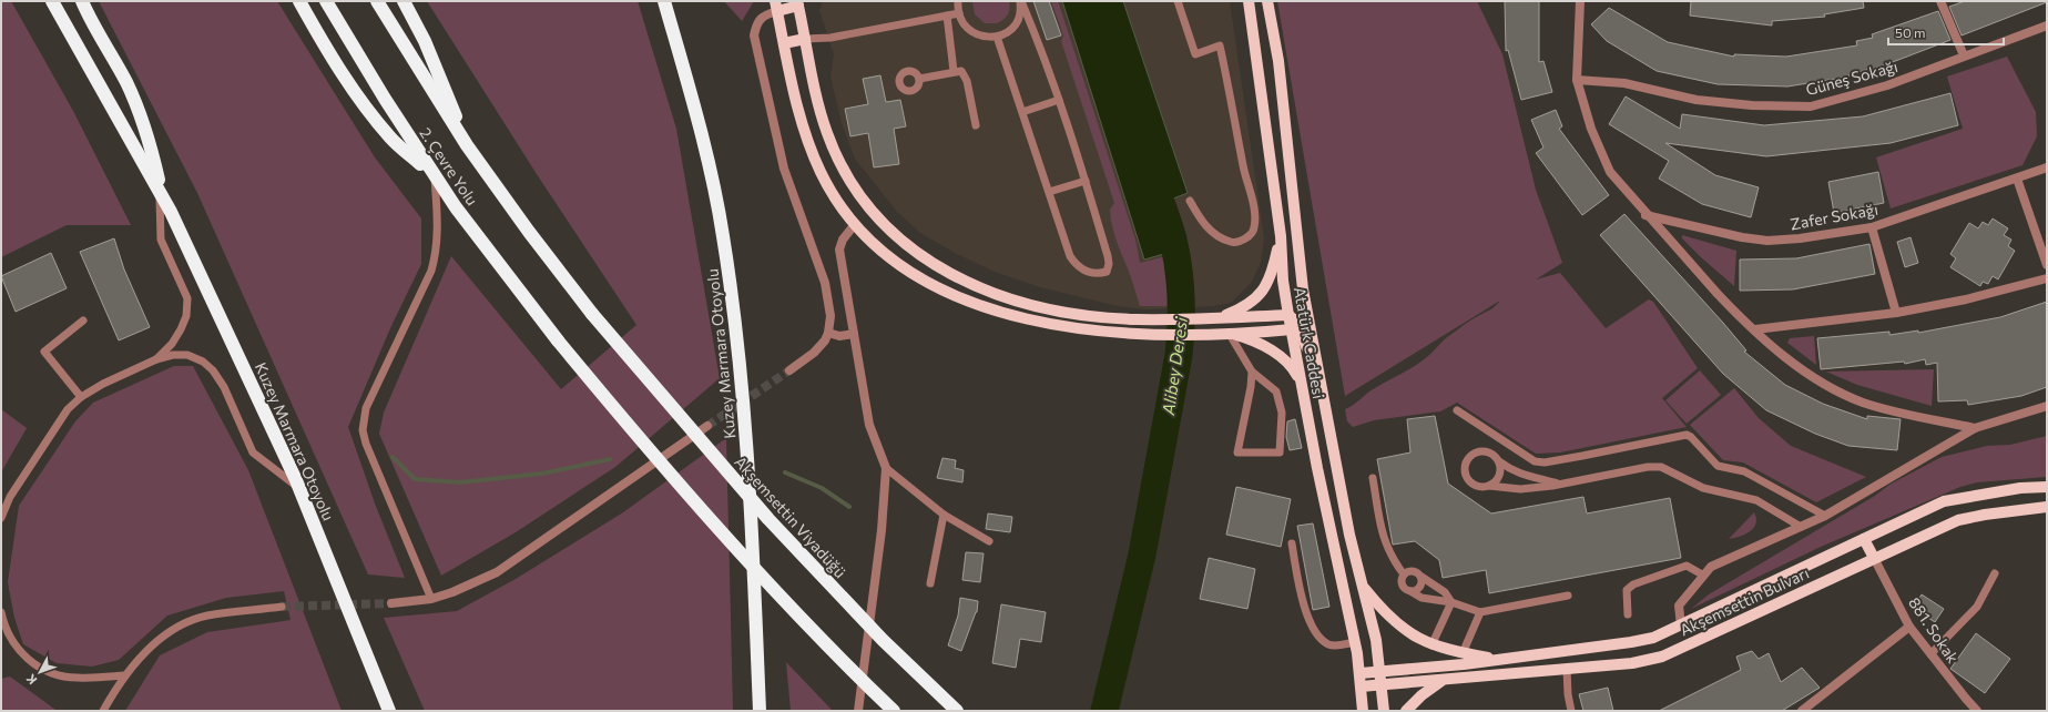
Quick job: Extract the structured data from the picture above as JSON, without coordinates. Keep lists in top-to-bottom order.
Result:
{
  "streets": {
    "highway": ["2. Çevre Yolu", "Kuzey Marmara Otoyolu", "Akşemsettin Viyadüğü"],
    "main road": ["Atatürk Caddesi", "Akşemsettin Bulvarı"],
    "street": ["Güneş Sokağı", "Zafer Sokağı", "881. Sokak"]
  },
  "crossings": [
    ["2. Çevre Yolu", "Akşemsettin Viyadüğü"],
    ["Atatürk Caddesi", "Akşemsettin Bulvarı"],
    ["Akşemsettin Bulvarı", "881. Sokak"]
  ],
  "water": ["Alibey Deresi"],
  "scale_bar": "50 m",
  "north": "bottom left"
}
